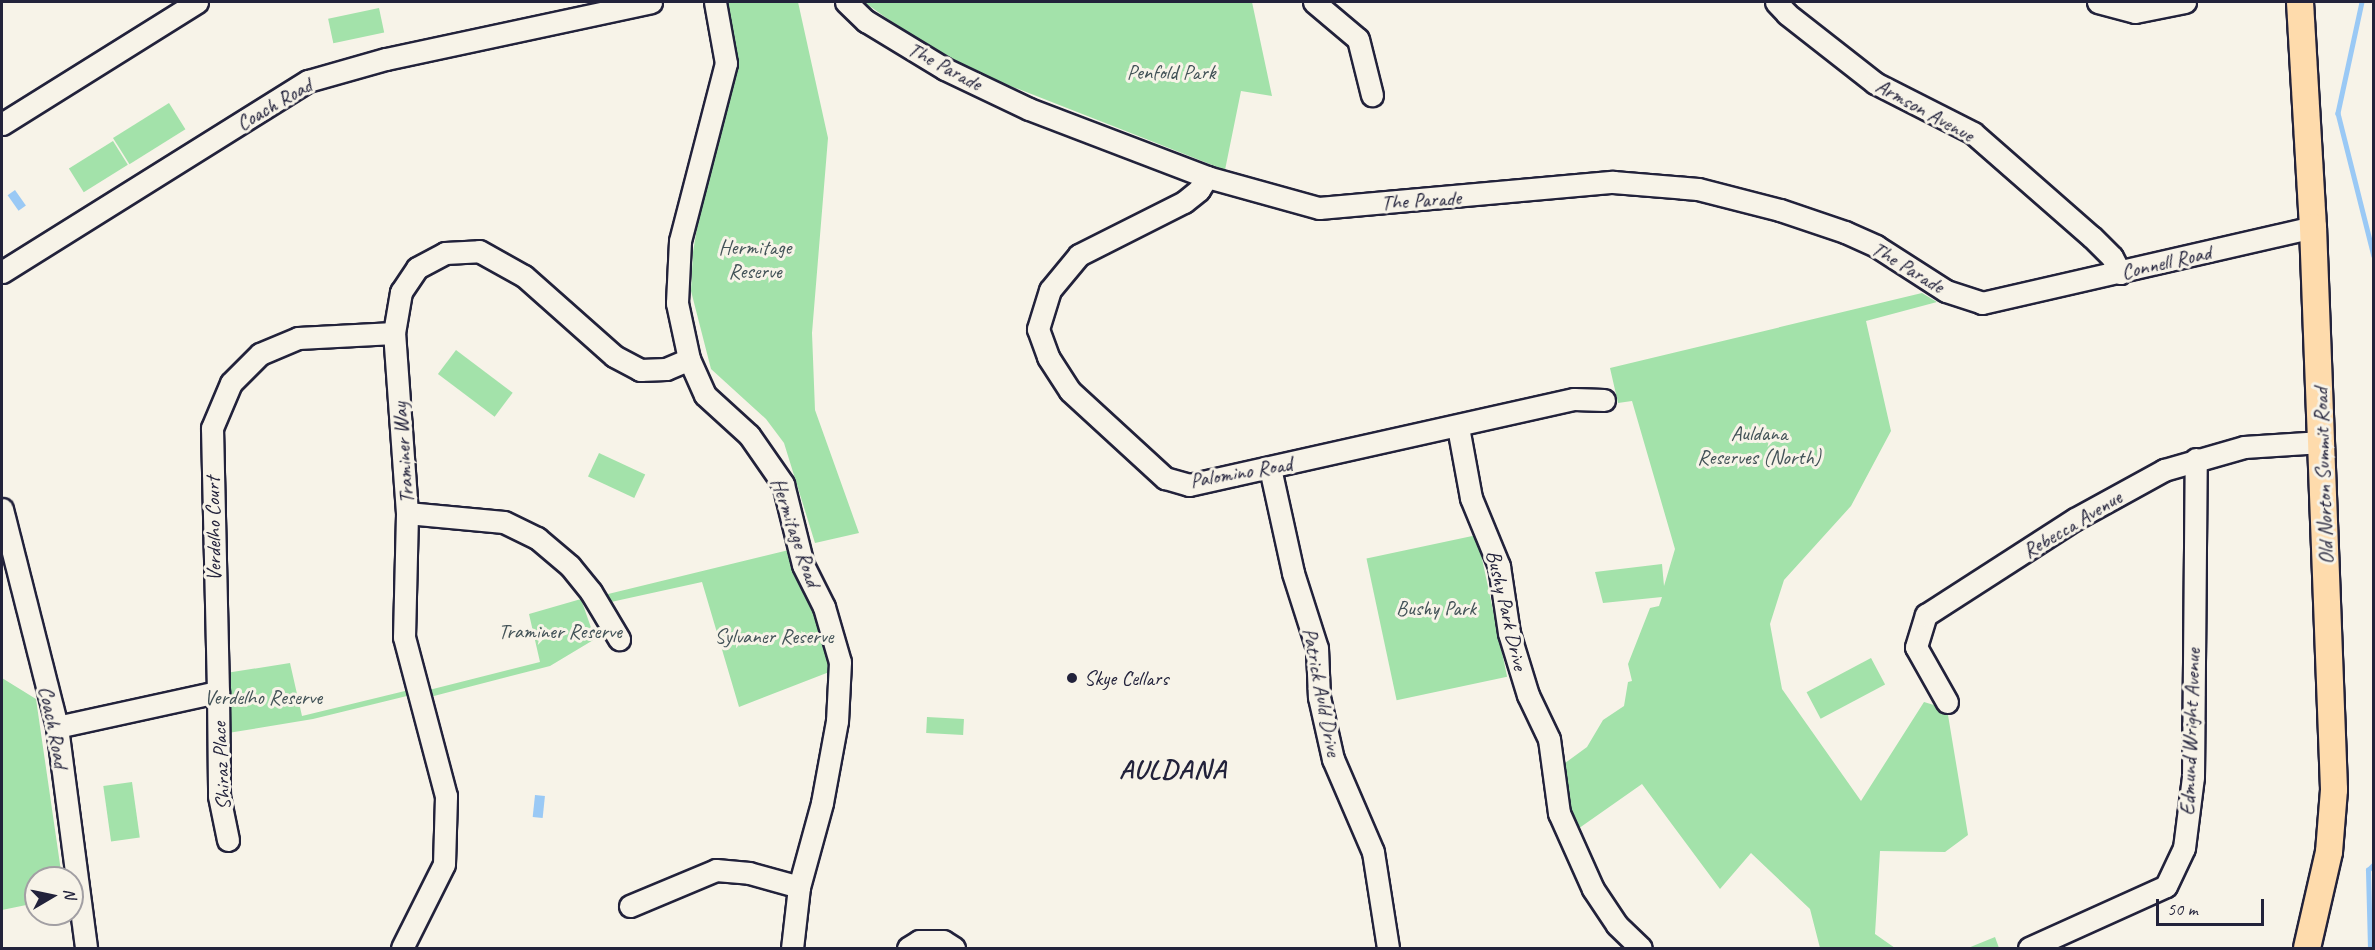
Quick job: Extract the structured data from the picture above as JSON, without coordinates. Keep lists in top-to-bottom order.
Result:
{
  "streets": {
    "main road": ["Old Norton Summit Road"],
    "street": [
      "The Parade",
      "Coach Road",
      "Armson Avenue",
      "Connell Road",
      "Traminer Way",
      "Palomino Road",
      "Rebecca Avenue",
      "Verdelho Court",
      "Hermitage Road",
      "Bushy Park Drive",
      "Patrick Auld Drive",
      "Edmund Wright Avenue",
      "Shiraz Place"
    ]
  },
  "crossings": [
    ["The Parade", "Connell Road"],
    ["The Parade", "Palomino Road"],
    ["Armson Avenue", "Connell Road"],
    ["Connell Road", "Old Norton Summit Road"],
    ["Traminer Way", "Verdelho Court"],
    ["Traminer Way", "Hermitage Road"],
    ["Palomino Road", "Bushy Park Drive"],
    ["Palomino Road", "Patrick Auld Drive"],
    ["Old Norton Summit Road", "Rebecca Avenue"],
    ["Rebecca Avenue", "Edmund Wright Avenue"],
    ["Verdelho Court", "Shiraz Place"]
  ],
  "districts": ["AULDANA"],
  "parks": [
    "Penfold Park",
    "Hermitage Reserve",
    "Auldana Reserves (North)",
    "Bushy Park",
    "Traminer Reserve",
    "Sylvaner Reserve",
    "Verdelho Reserve"
  ],
  "places": ["Skye Cellars"],
  "scale_bar": "50 m",
  "north": "right"
}
